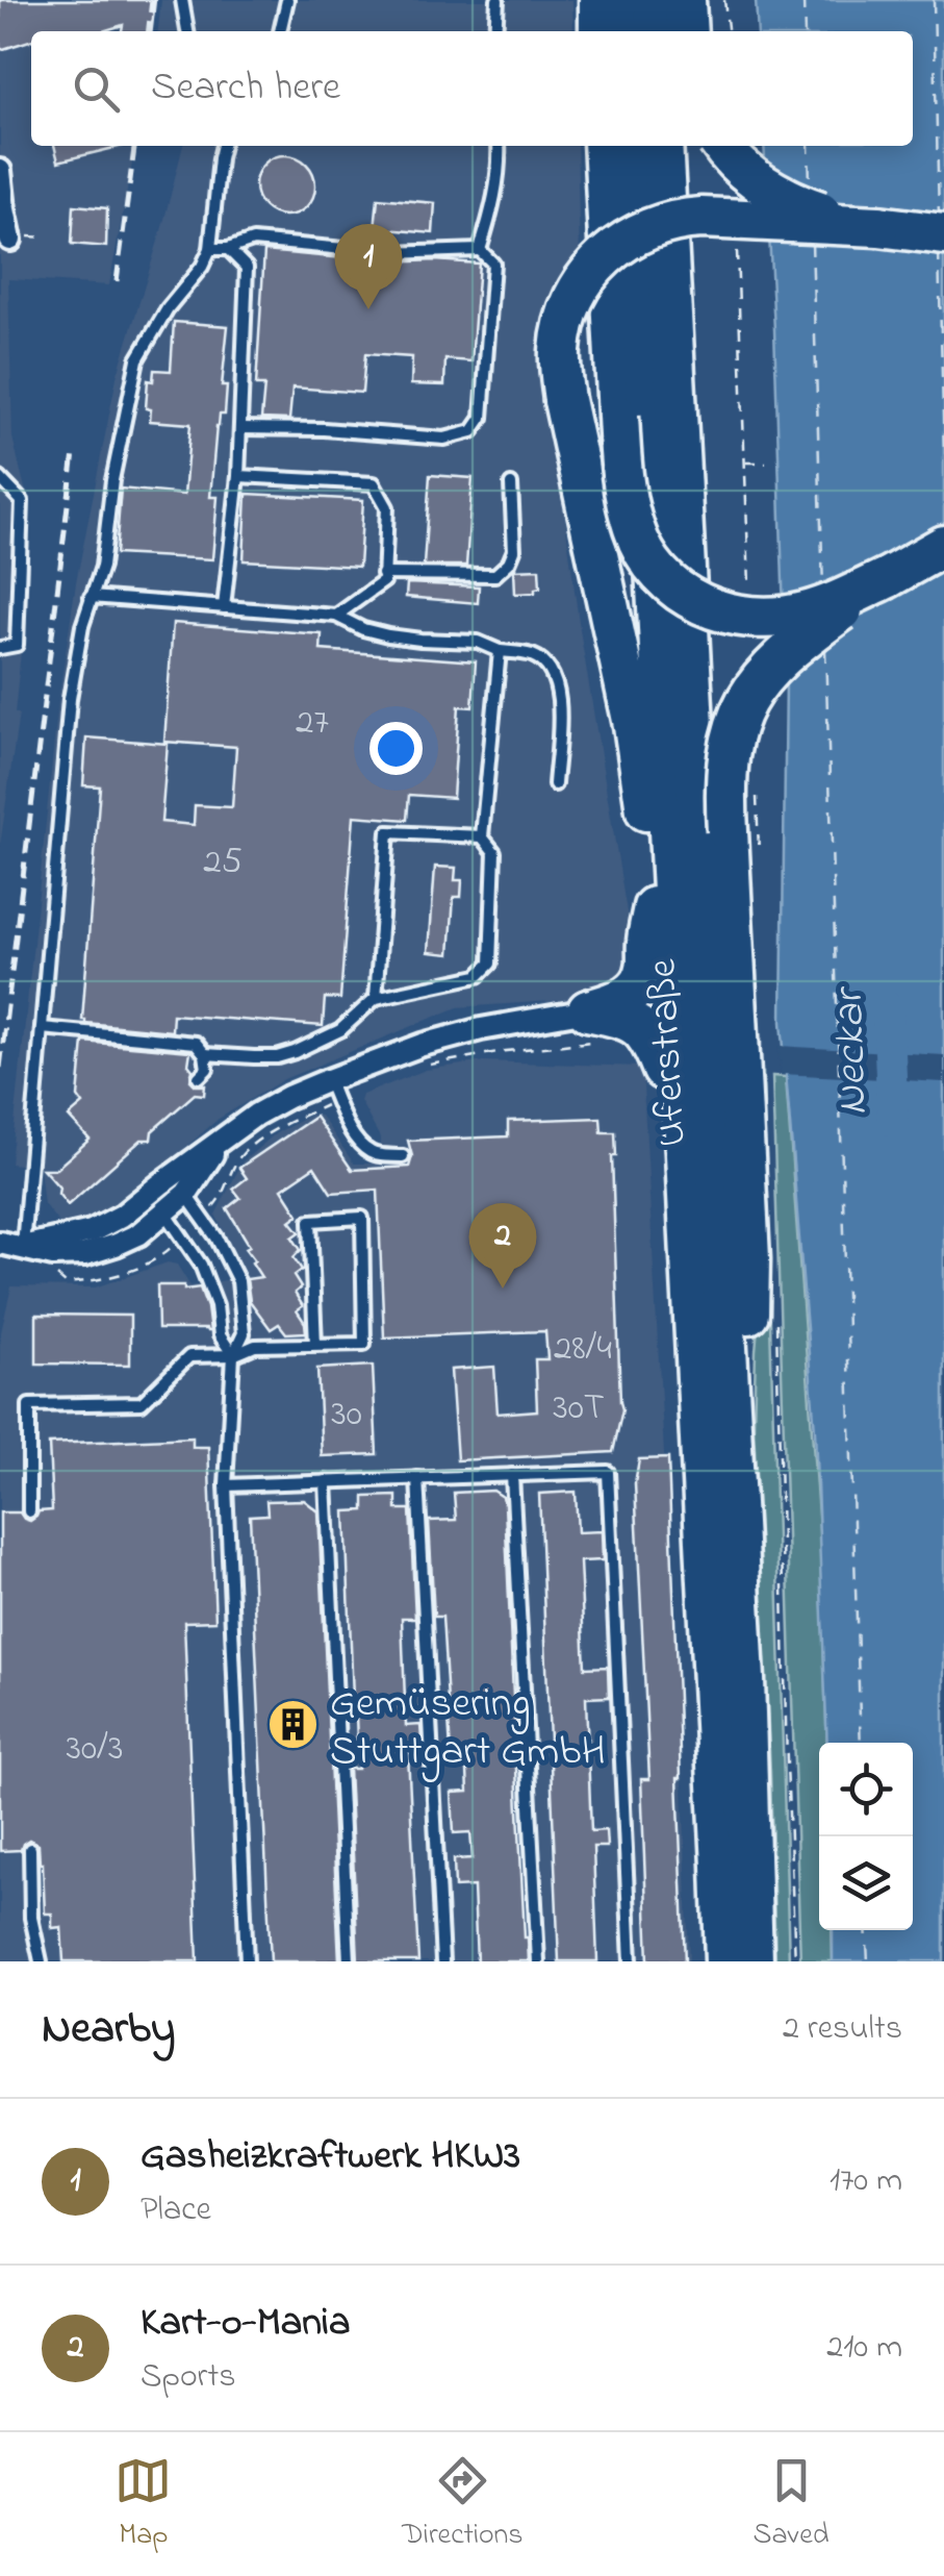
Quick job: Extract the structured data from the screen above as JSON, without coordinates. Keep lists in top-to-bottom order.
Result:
{
  "streets": {
    "highway": ["Uferstraße"]
  },
  "water": ["Neckar"],
  "places": {
    "building": ["Gemüsering Stuttgart GmbH"]
  },
  "house_numbers": [
    "27",
    "25",
    "28/4",
    "30T",
    "30",
    "30/3"
  ],
  "page": {
    "search": "Search here",
    "pins": ["1", "2"],
    "heading": ["Nearby", "2 results"],
    "list": [
      {
        "mark": "1",
        "name": "Gasheizkraftwerk HKW3",
        "note": "Place",
        "value": "170 m"
      },
      {
        "mark": "2",
        "name": "Kart-o-Mania",
        "note": "Sports",
        "value": "210 m"
      }
    ],
    "nav": ["Map", "Directions", "Saved"]
  }
}
